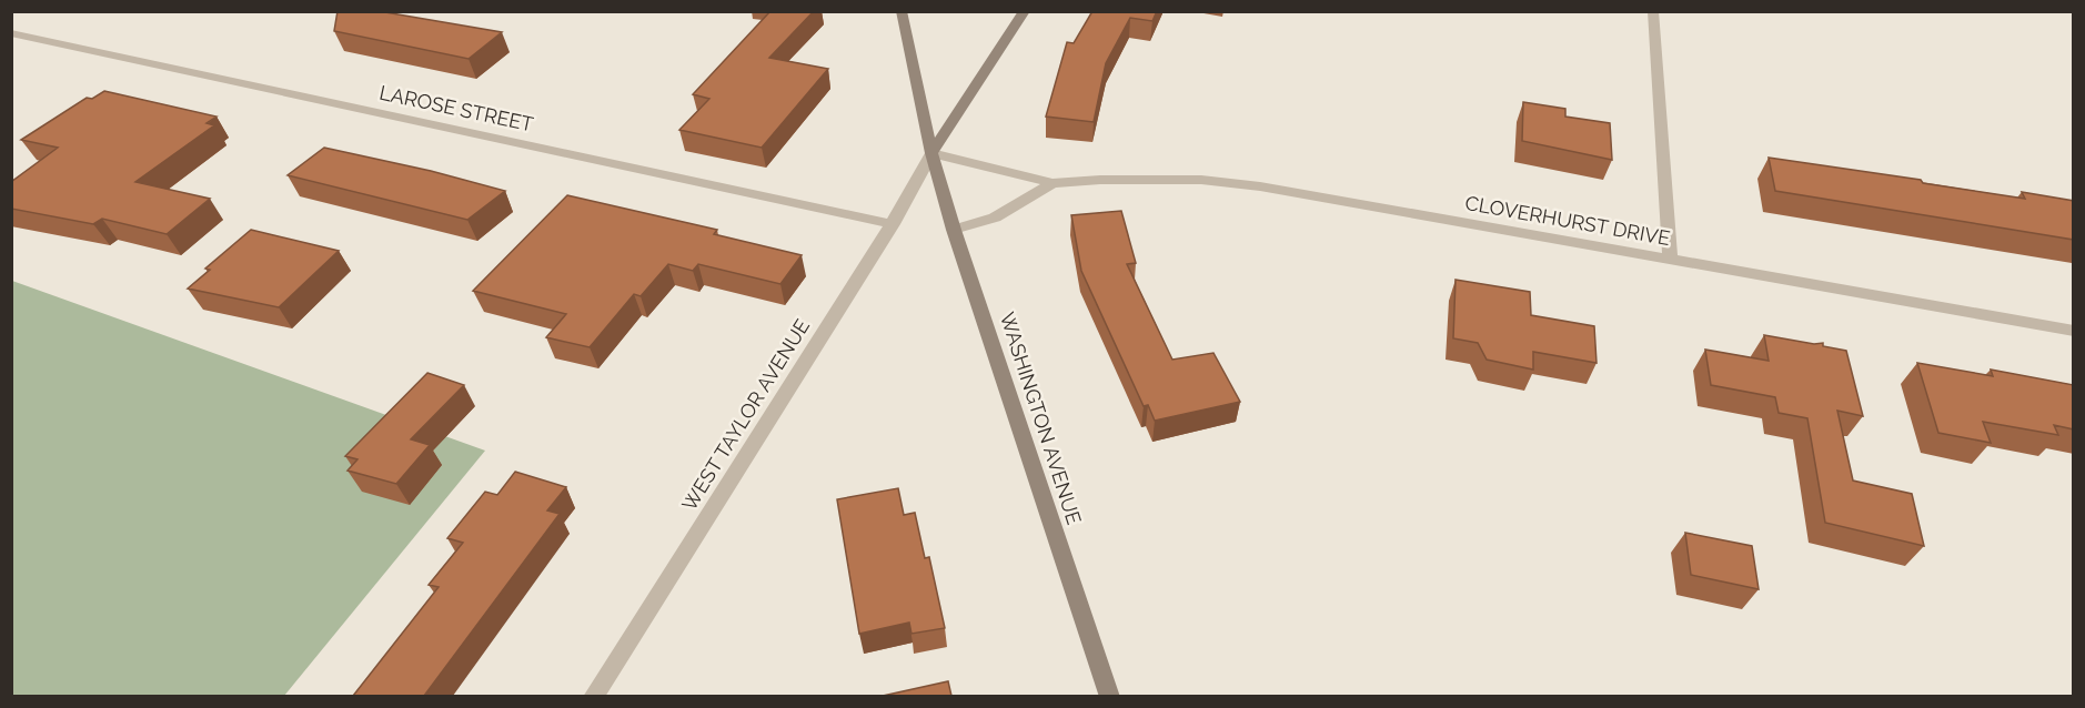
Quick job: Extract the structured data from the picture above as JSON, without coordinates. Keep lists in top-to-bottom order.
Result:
{
  "streets": {
    "street": [
      "LAROSE STREET",
      "CLOVERHURST DRIVE",
      "WEST TAYLOR AVENUE",
      "WASHINGTON AVENUE"
    ]
  },
  "crossings": [
    ["LAROSE STREET", "WEST TAYLOR AVENUE"],
    ["CLOVERHURST DRIVE", "WEST TAYLOR AVENUE"],
    ["CLOVERHURST DRIVE", "WASHINGTON AVENUE"],
    ["WEST TAYLOR AVENUE", "WASHINGTON AVENUE"]
  ]
}
